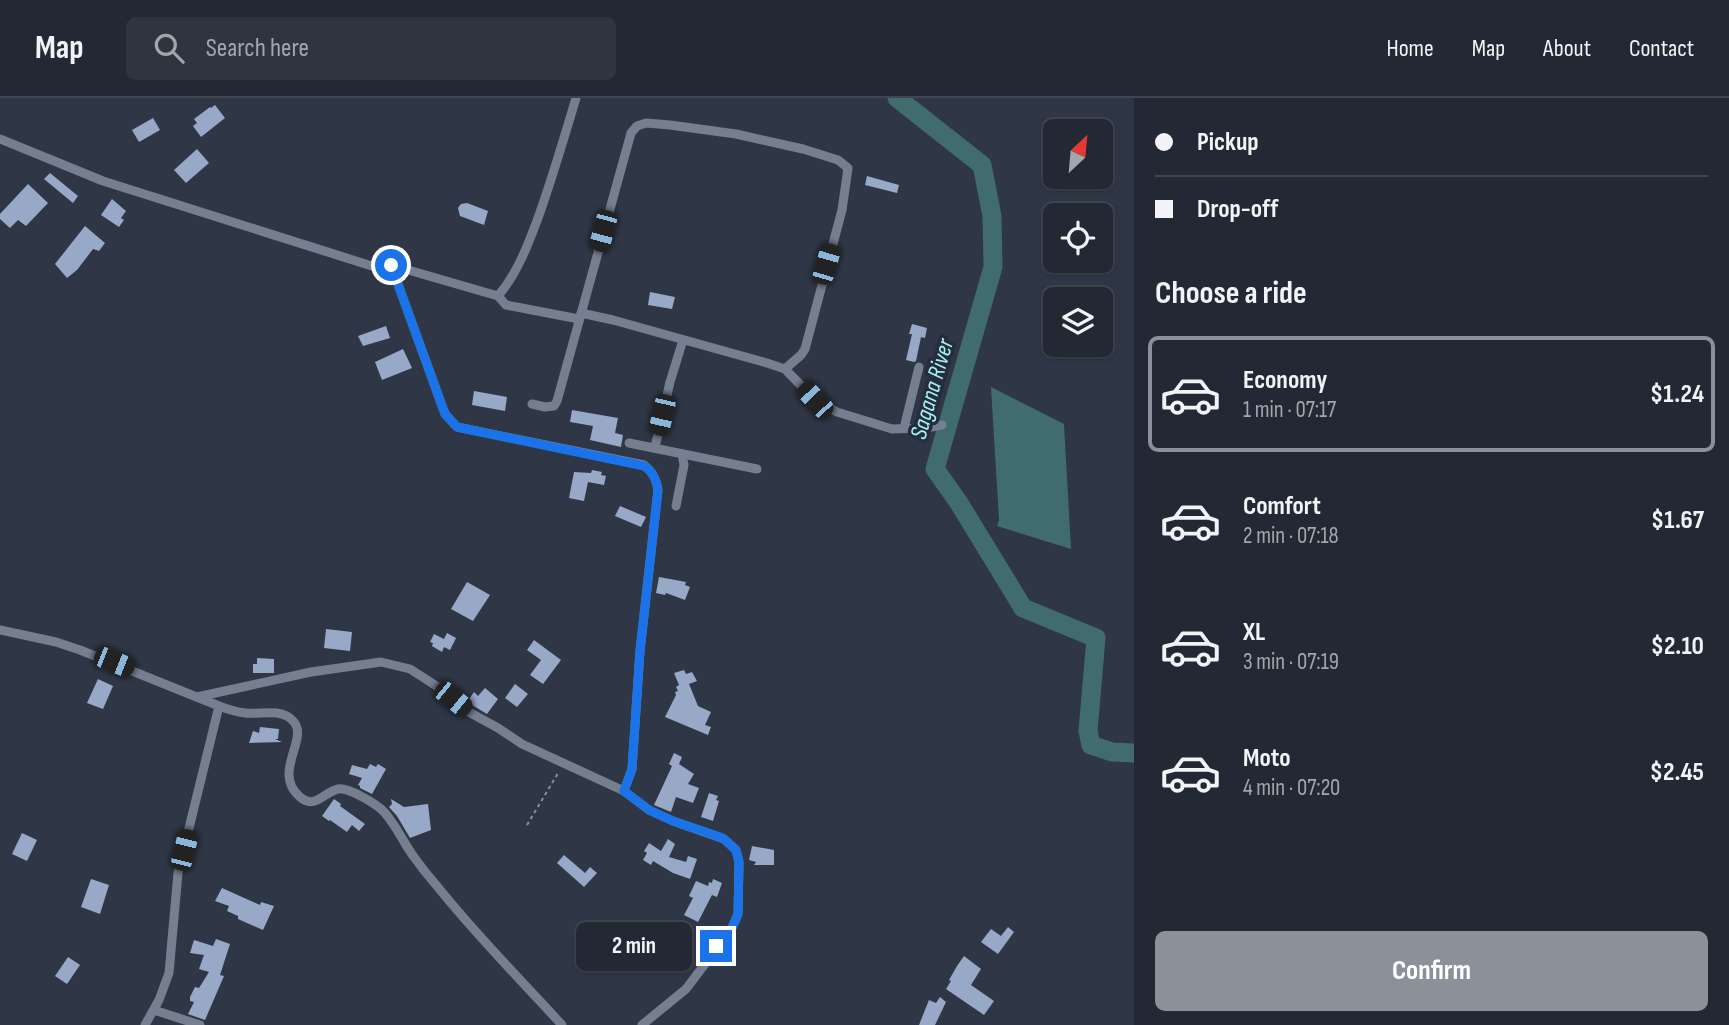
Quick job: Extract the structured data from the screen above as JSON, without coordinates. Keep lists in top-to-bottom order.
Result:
{
  "water": ["Sagana River"],
  "north": "top right",
  "page": {
    "header": "Map",
    "search": "Search here",
    "nav": [
      "Home",
      "Map",
      "About",
      "Contact"
    ],
    "banner": ["Pickup", "Drop-off"],
    "heading": "Choose a ride",
    "list": [
      {
        "name": "Economy",
        "note": "1 min · 07:17",
        "value": "$1.24"
      },
      {
        "name": "Comfort",
        "note": "2 min · 07:18",
        "value": "$1.67"
      },
      {
        "name": "XL",
        "note": "3 min · 07:19",
        "value": "$2.10"
      },
      {
        "name": "Moto",
        "note": "4 min · 07:20",
        "value": "$2.45"
      }
    ],
    "buttons": "Confirm",
    "bubble": "2 min"
  }
}
